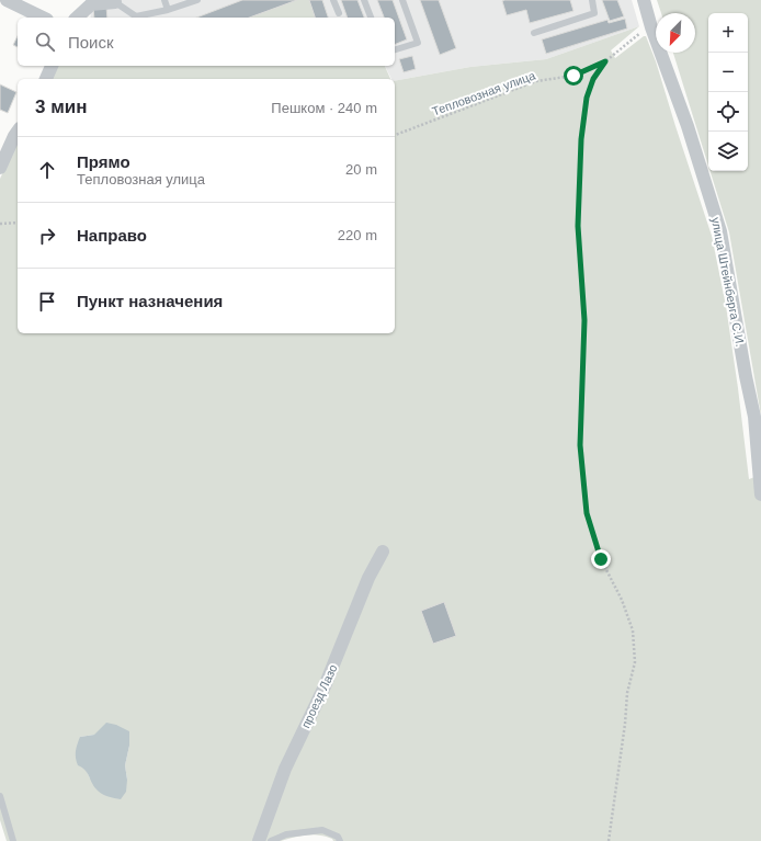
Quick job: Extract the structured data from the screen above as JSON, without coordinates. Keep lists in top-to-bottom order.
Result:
{
  "streets": {
    "street": ["улица Штейнберга С.И.", "проезд Лазо"],
    "path": ["Тепловозная улица"]
  },
  "north": "bottom left",
  "page": {
    "map_buttons": ["+", "−"],
    "search": "Поиск",
    "heading": ["3 мин", "Пешком · 240 m"],
    "list": [
      ["Прямо", "Тепловозная улица", "20 m"],
      ["Направо", "220 m"],
      "Пункт назначения"
    ]
  }
}
